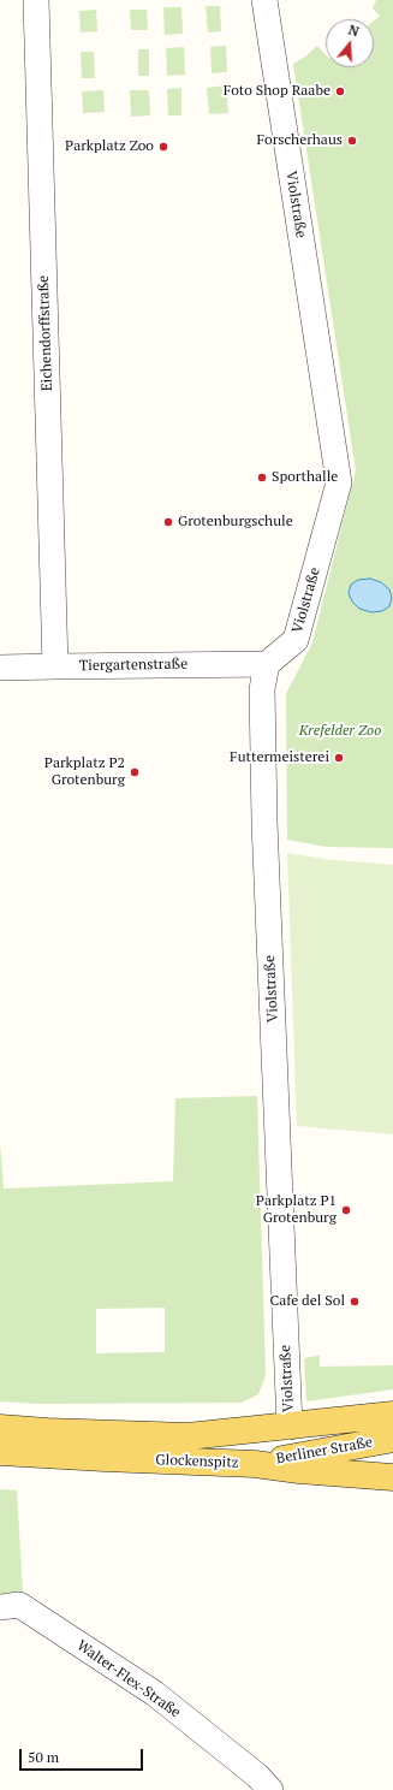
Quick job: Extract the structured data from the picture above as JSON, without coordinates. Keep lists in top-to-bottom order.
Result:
{
  "streets": {
    "main road": ["Berliner Straße", "Glockenspitz"],
    "street": [
      "Violstraße",
      "Eichendorffstraße",
      "Tiergartenstraße",
      "Walter-Flex-Straße"
    ]
  },
  "crossings": [
    ["Violstraße", "Tiergartenstraße"],
    ["Violstraße", "Berliner Straße"],
    ["Violstraße", "Glockenspitz"],
    ["Eichendorffstraße", "Tiergartenstraße"],
    ["Berliner Straße", "Glockenspitz"]
  ],
  "parks": ["Krefelder Zoo"],
  "places": [
    "Foto Shop Raabe",
    "Forscherhaus",
    "Parkplatz Zoo",
    "Sporthalle",
    "Grotenburgschule",
    "Futtermeisterei",
    "Parkplatz P2 Grotenburg",
    "Parkplatz P1 Grotenburg",
    "Cafe del Sol"
  ],
  "scale_bar": "50 m",
  "north": "top"
}
